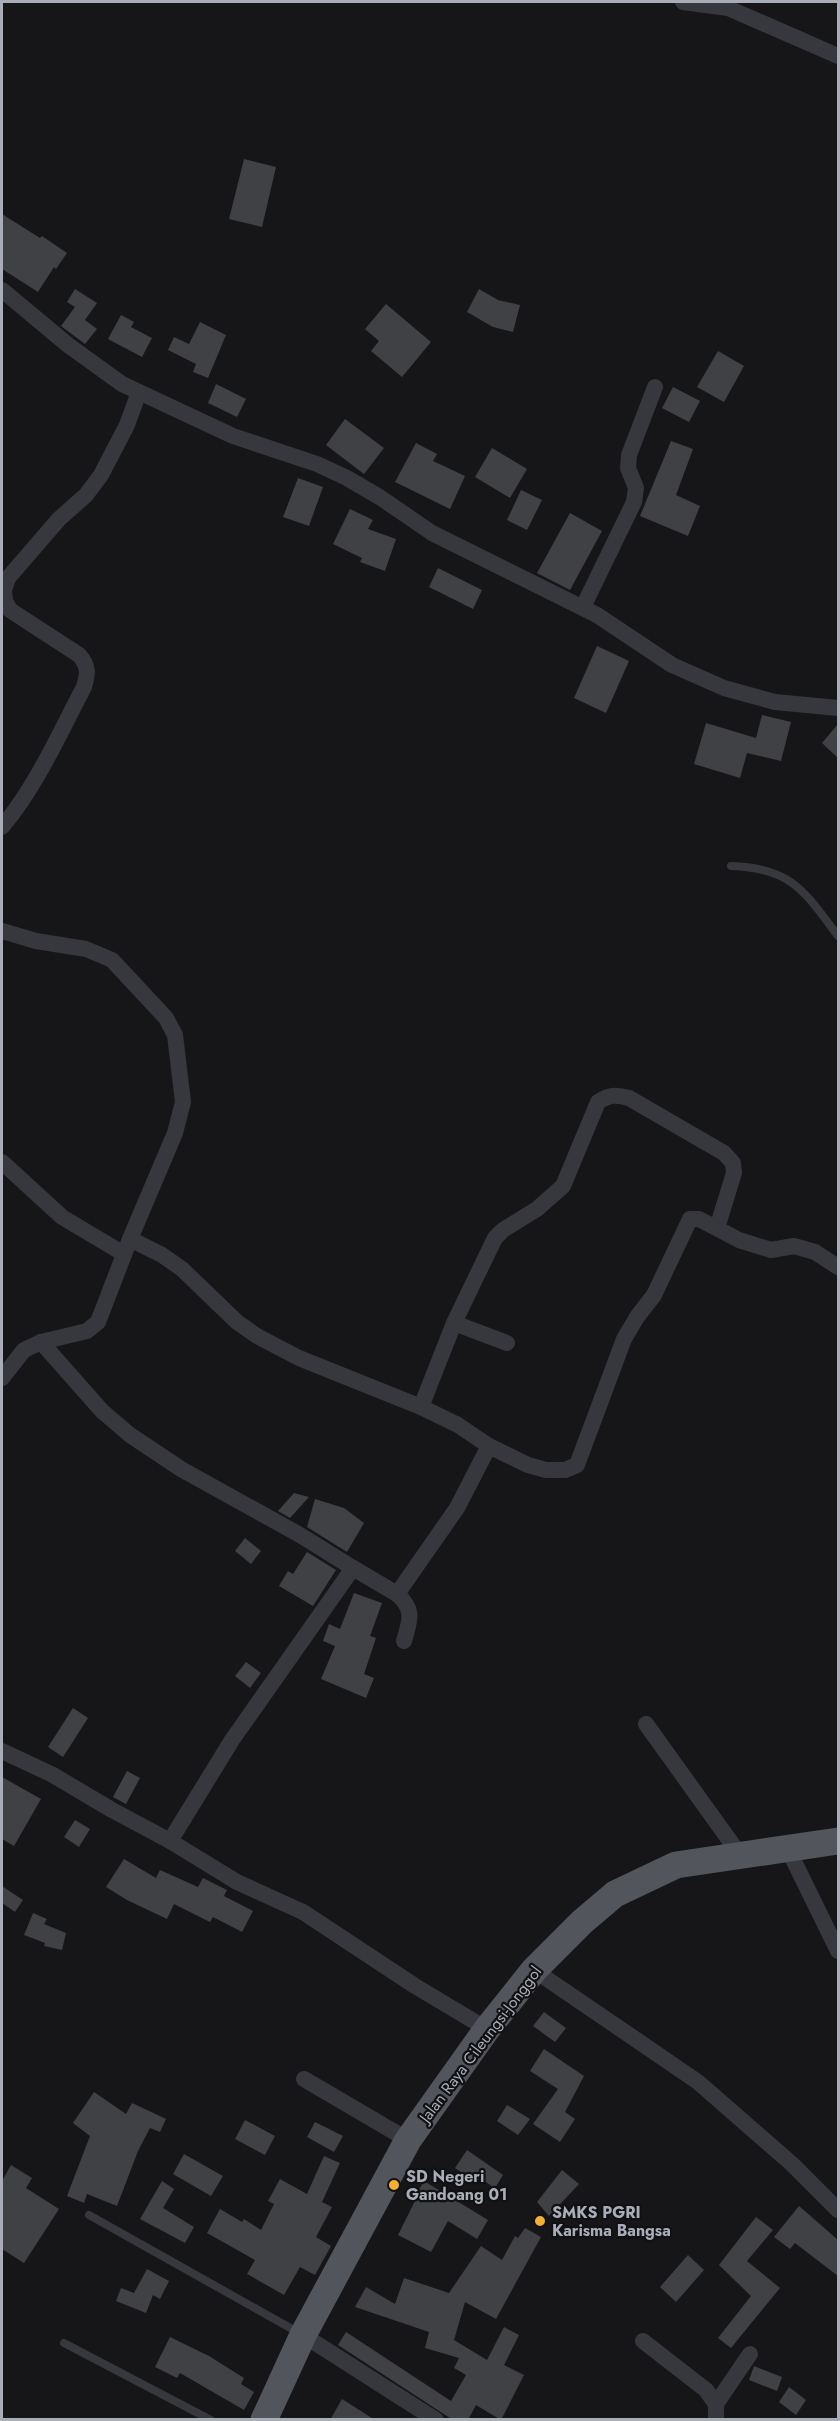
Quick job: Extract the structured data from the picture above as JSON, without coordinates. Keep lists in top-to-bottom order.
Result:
{
  "streets": {
    "main road": ["Jalan Raya Cileungsi-Jonggol"]
  },
  "places": ["SD Negeri Gandoang 01", "SMKS PGRI Karisma Bangsa"]
}
